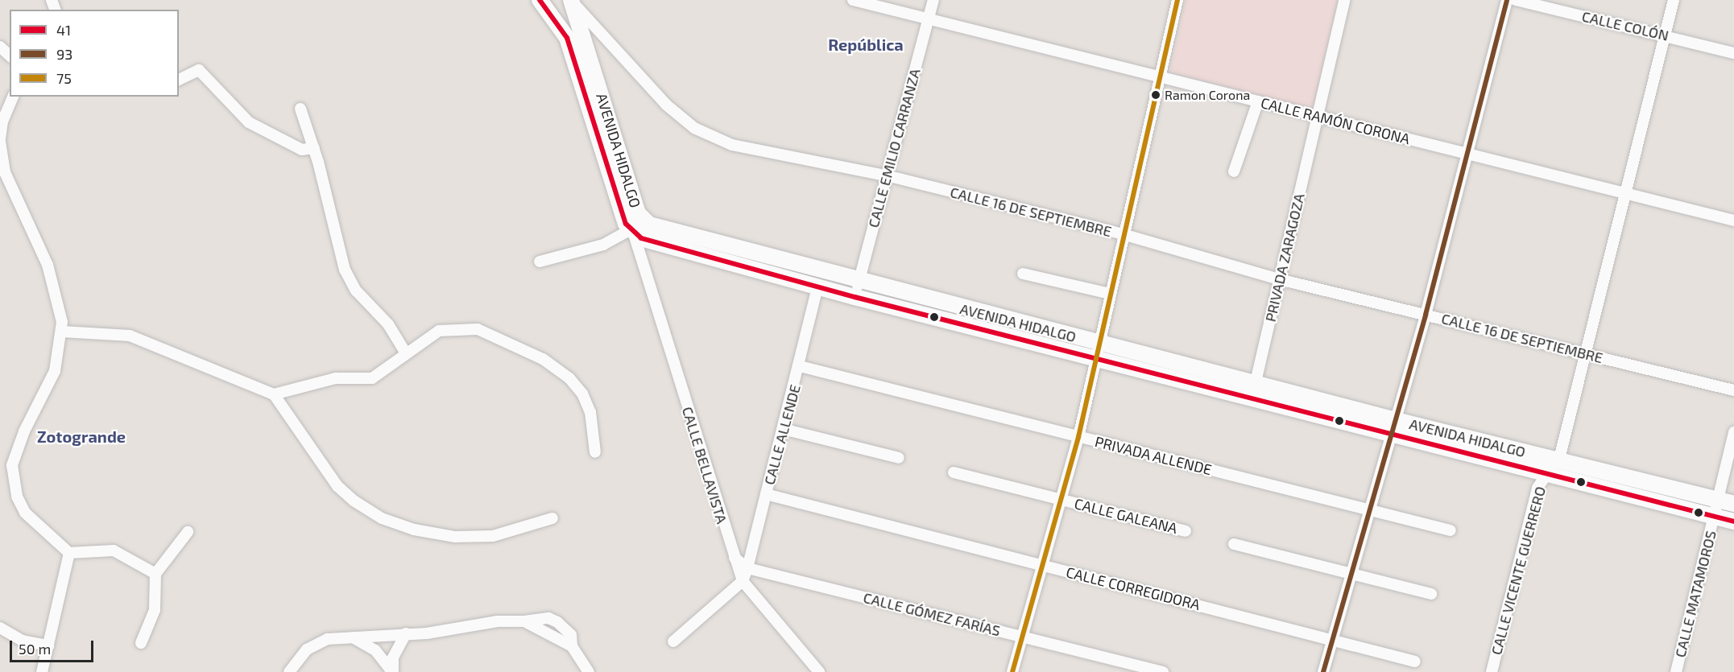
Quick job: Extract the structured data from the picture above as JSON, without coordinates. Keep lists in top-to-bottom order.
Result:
{
  "streets": {
    "main road": ["AVENIDA HIDALGO"],
    "street": [
      "CALLE COLÓN",
      "CALLE RAMÓN CORONA",
      "CALLE EMILIO CARRANZA",
      "CALLE 16 DE SEPTIEMBRE",
      "PRIVADA ZARAGOZA",
      "CALLE ALLENDE",
      "PRIVADA ALLENDE",
      "CALLE BELLAVISTA",
      "CALLE GALEANA",
      "CALLE VICENTE GUERRERO",
      "CALLE CORREGIDORA",
      "CALLE MATAMOROS",
      "CALLE GÓMEZ FARÍAS"
    ]
  },
  "crossings": [
    ["CALLE COLÓN", "CALLE VICENTE GUERRERO"],
    ["CALLE RAMÓN CORONA", "CALLE EMILIO CARRANZA"],
    ["CALLE RAMÓN CORONA", "PRIVADA ZARAGOZA"],
    ["CALLE RAMÓN CORONA", "CALLE VICENTE GUERRERO"],
    ["CALLE EMILIO CARRANZA", "AVENIDA HIDALGO"],
    ["CALLE EMILIO CARRANZA", "CALLE 16 DE SEPTIEMBRE"],
    ["AVENIDA HIDALGO", "CALLE 16 DE SEPTIEMBRE"],
    ["AVENIDA HIDALGO", "PRIVADA ZARAGOZA"],
    ["AVENIDA HIDALGO", "CALLE ALLENDE"],
    ["AVENIDA HIDALGO", "CALLE BELLAVISTA"],
    ["AVENIDA HIDALGO", "CALLE VICENTE GUERRERO"],
    ["AVENIDA HIDALGO", "CALLE MATAMOROS"],
    ["CALLE 16 DE SEPTIEMBRE", "PRIVADA ZARAGOZA"],
    ["CALLE 16 DE SEPTIEMBRE", "CALLE VICENTE GUERRERO"],
    ["CALLE ALLENDE", "PRIVADA ALLENDE"],
    ["CALLE ALLENDE", "CALLE BELLAVISTA"],
    ["CALLE ALLENDE", "CALLE CORREGIDORA"],
    ["CALLE ALLENDE", "CALLE GÓMEZ FARÍAS"],
    ["CALLE BELLAVISTA", "CALLE GÓMEZ FARÍAS"]
  ],
  "districts": ["República", "Zotogrande"],
  "places": ["Ramon Corona"],
  "lines": ["transit line 41", "transit line 93", "transit line 75"],
  "legend": ["41", "93", "75"],
  "scale_bar": "50 m"
}
